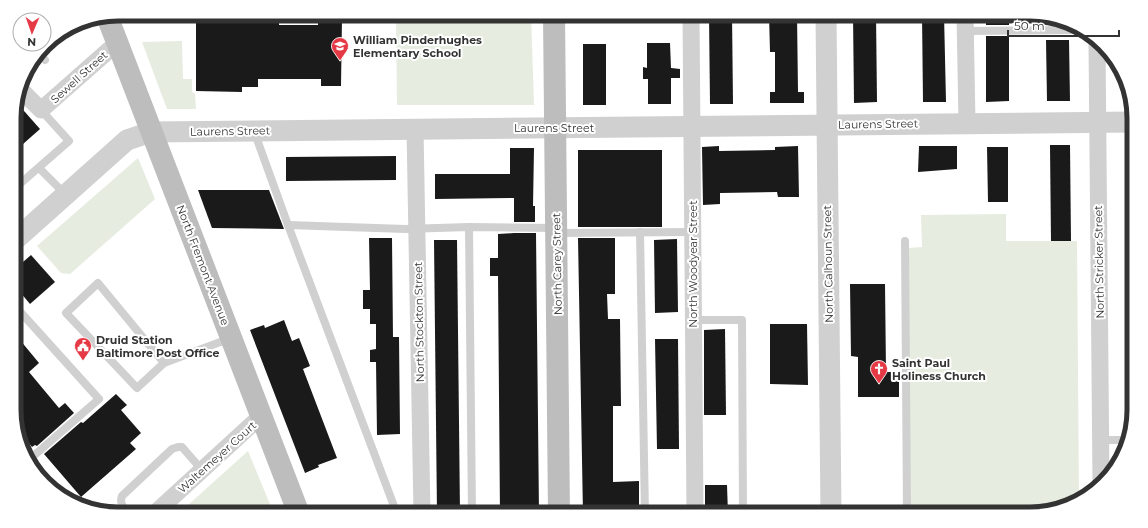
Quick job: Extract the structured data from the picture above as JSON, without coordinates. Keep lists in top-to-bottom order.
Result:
{
  "streets": {
    "main road": ["North Carey Street", "North Fremont Avenue"],
    "street": [
      "Sewell Street",
      "Laurens Street",
      "North Stricker Street",
      "North Woodyear Street",
      "North Calhoun Street",
      "North Stockton Street",
      "Waltemeyer Court"
    ]
  },
  "crossings": [
    ["Sewell Street", "North Fremont Avenue"],
    ["Laurens Street", "North Stricker Street"],
    ["Laurens Street", "North Carey Street"],
    ["Laurens Street", "North Woodyear Street"],
    ["Laurens Street", "North Calhoun Street"],
    ["Laurens Street", "North Fremont Avenue"],
    ["Laurens Street", "North Stockton Street"],
    ["North Fremont Avenue", "Waltemeyer Court"]
  ],
  "places": {
    "school or university": ["William Pinderhughes Elementary School"],
    "public building": ["Druid Station Baltimore Post Office"],
    "church": ["Saint Paul Holiness Church"]
  },
  "scale_bar": "50 m",
  "north": "bottom"
}
